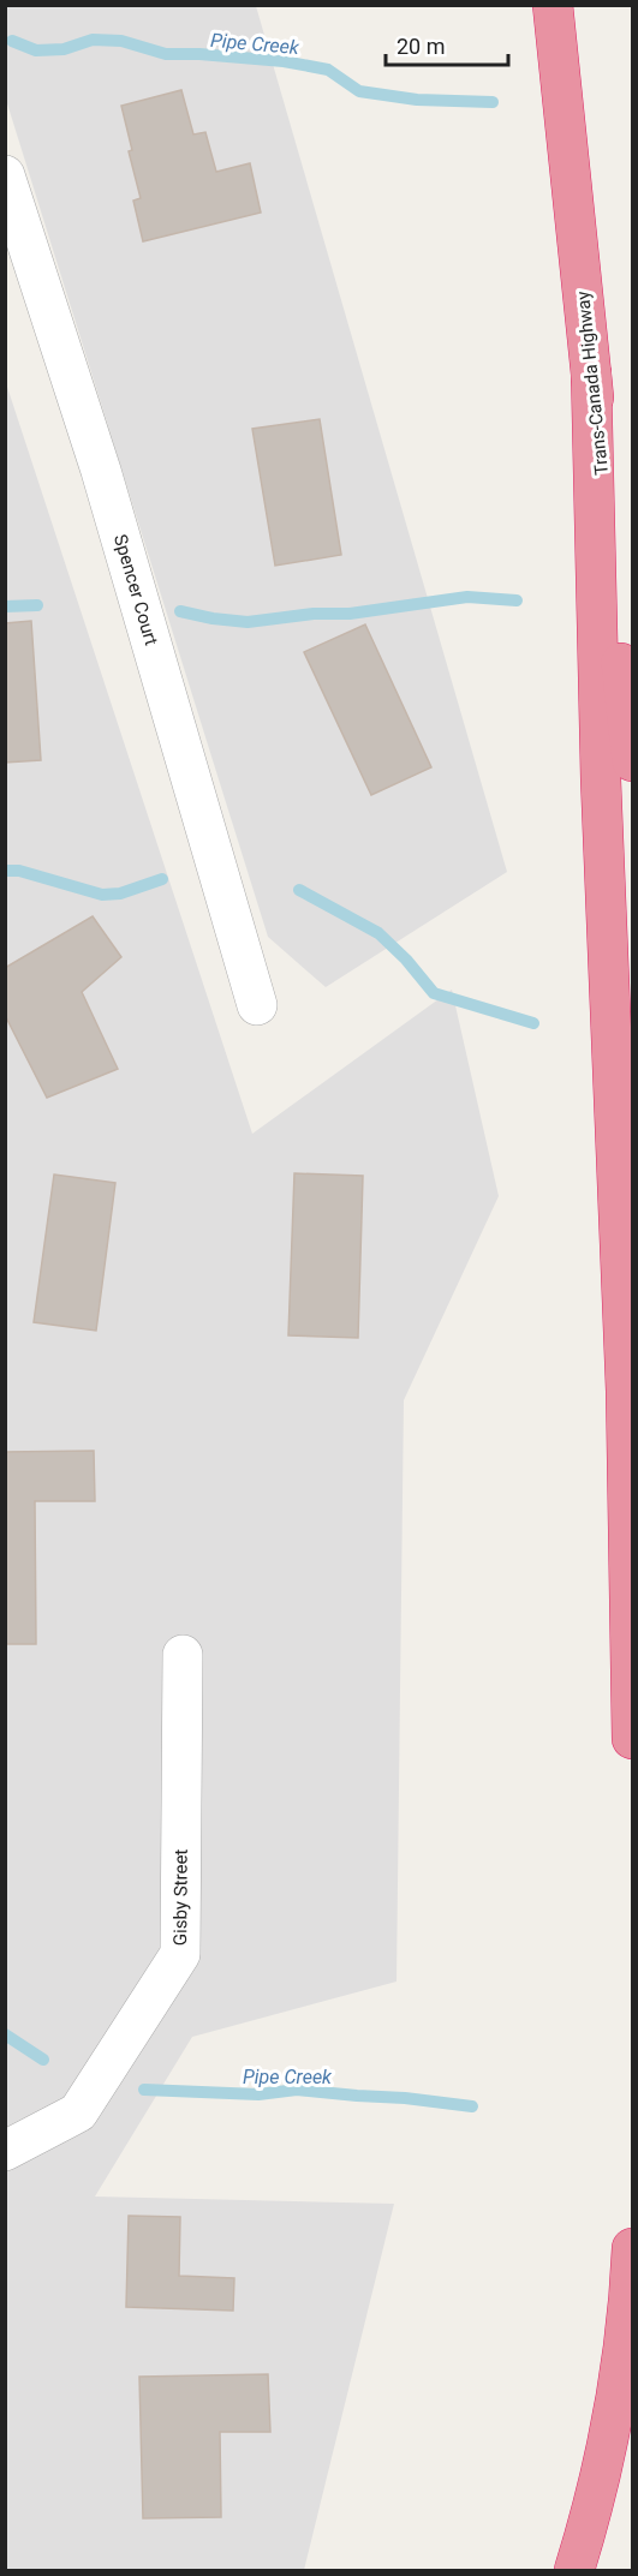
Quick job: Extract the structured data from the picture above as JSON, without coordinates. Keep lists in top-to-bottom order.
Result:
{
  "streets": {
    "highway": ["Trans-Canada Highway"],
    "street": ["Spencer Court", "Gisby Street"]
  },
  "water": ["Pipe Creek"],
  "scale_bar": "20 m"
}
